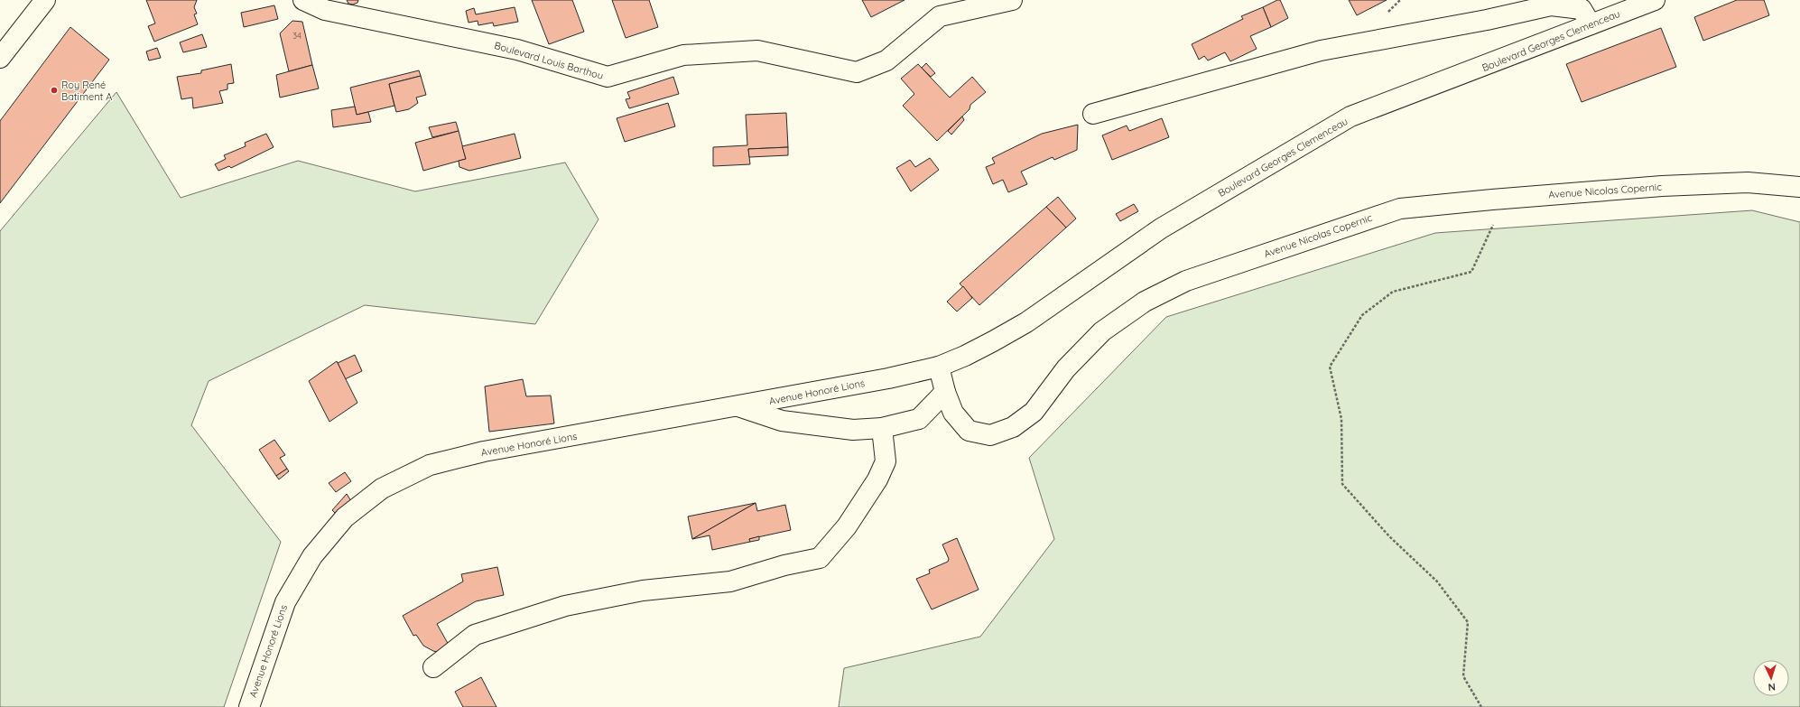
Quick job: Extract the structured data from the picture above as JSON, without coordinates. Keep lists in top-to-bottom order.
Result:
{
  "streets": {
    "street": [
      "Boulevard Georges Clemenceau",
      "Boulevard Louis Barthou",
      "Avenue Nicolas Copernic",
      "Avenue Honoré Lions"
    ]
  },
  "crossings": [
    ["Boulevard Georges Clemenceau", "Avenue Nicolas Copernic"],
    ["Boulevard Georges Clemenceau", "Avenue Honoré Lions"],
    ["Avenue Nicolas Copernic", "Avenue Honoré Lions"]
  ],
  "places": ["Roy René Batiment A"],
  "house_numbers": ["34"],
  "north": "bottom"
}
